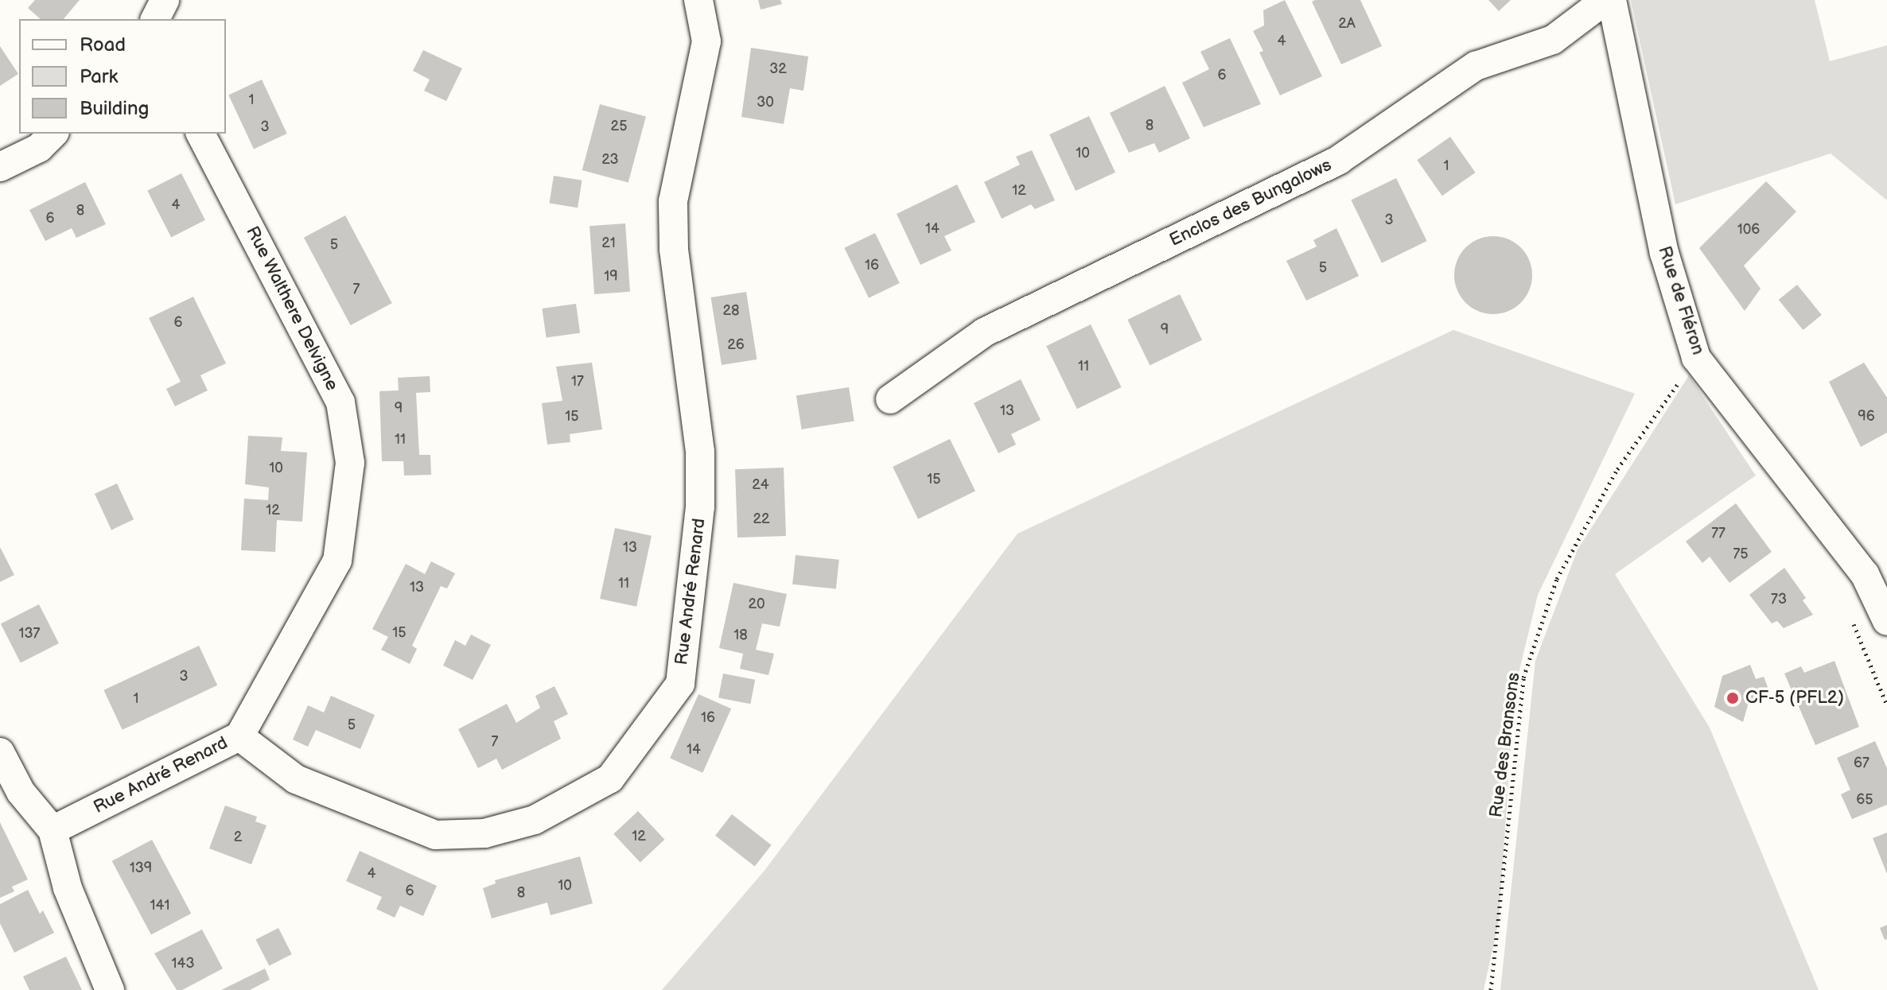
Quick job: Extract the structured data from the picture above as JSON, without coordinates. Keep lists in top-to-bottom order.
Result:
{
  "streets": {
    "street": [
      "Enclos des Bungalows",
      "Rue de Fléron",
      "Rue Walthere Delvigne",
      "Rue André Renard"
    ],
    "path": ["Rue des Bransons"]
  },
  "crossings": [
    ["Rue de Fléron", "Rue des Bransons"],
    ["Rue Walthere Delvigne", "Rue André Renard"]
  ],
  "places": ["CF-5 (PFL2)"],
  "house_numbers": [
    "2A",
    "4",
    "32",
    "6",
    "1",
    "30",
    "8",
    "25",
    "3",
    "10",
    "23",
    "1",
    "12",
    "4",
    "8",
    "6",
    "3",
    "14",
    "106",
    "21",
    "5",
    "16",
    "5",
    "19",
    "7",
    "28",
    "6",
    "9",
    "26",
    "11",
    "17",
    "9",
    "13",
    "15",
    "96",
    "11",
    "10",
    "15",
    "24",
    "12",
    "22",
    "77",
    "13",
    "75",
    "11",
    "13",
    "73",
    "20",
    "15",
    "137",
    "18",
    "3",
    "1",
    "16",
    "5",
    "7",
    "14",
    "67",
    "65",
    "12",
    "2",
    "139",
    "4",
    "10",
    "6",
    "8",
    "141",
    "143"
  ],
  "legend": ["Road", "Park", "Building"]
}
